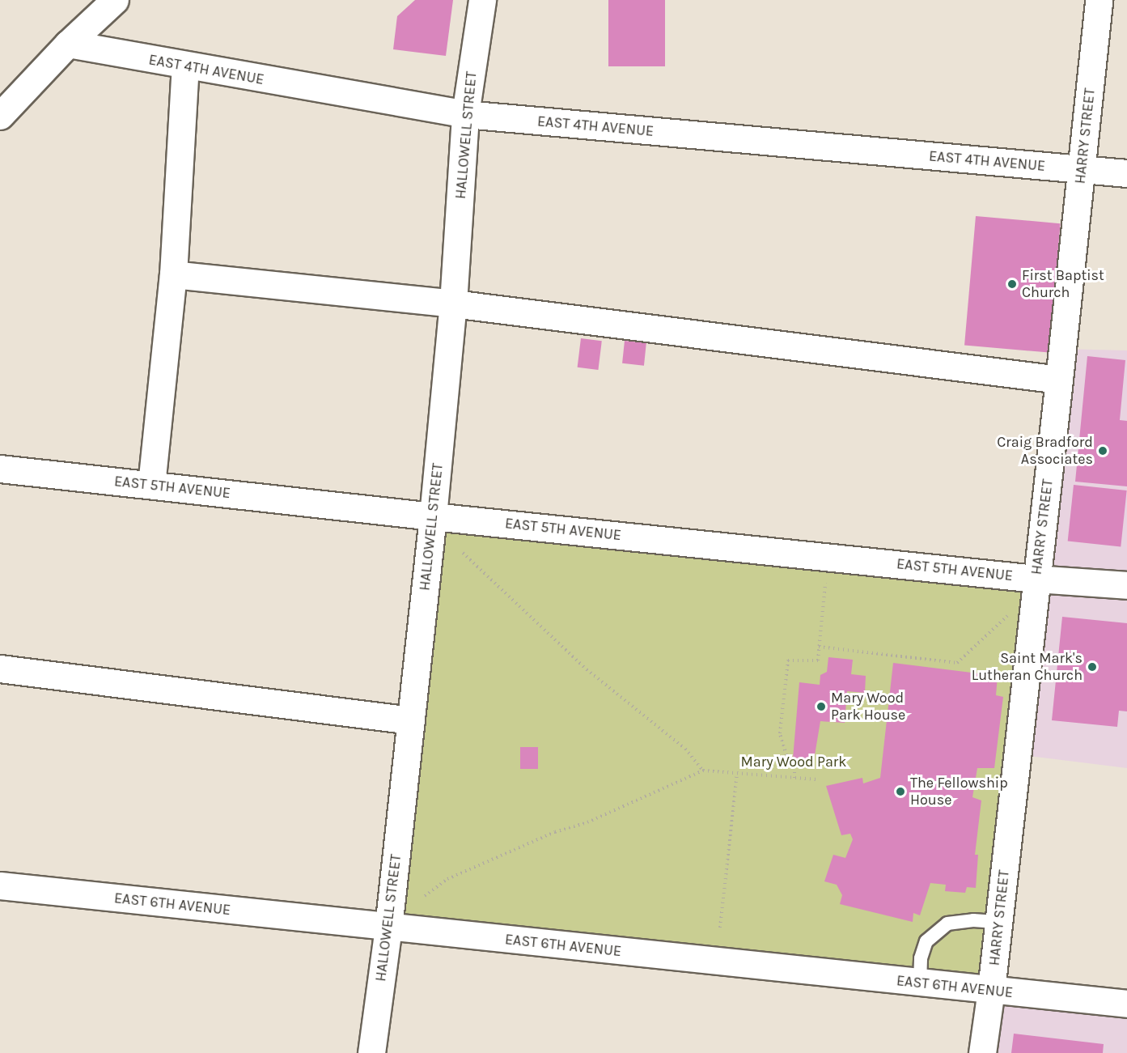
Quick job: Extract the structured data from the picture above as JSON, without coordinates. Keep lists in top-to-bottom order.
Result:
{
  "streets": {
    "street": [
      "EAST 4TH AVENUE",
      "HALLOWELL STREET",
      "HARRY STREET",
      "EAST 5TH AVENUE",
      "EAST 6TH AVENUE"
    ]
  },
  "crossings": [
    ["EAST 4TH AVENUE", "HALLOWELL STREET"],
    ["EAST 4TH AVENUE", "HARRY STREET"],
    ["HALLOWELL STREET", "EAST 5TH AVENUE"],
    ["HALLOWELL STREET", "EAST 6TH AVENUE"],
    ["HARRY STREET", "EAST 5TH AVENUE"],
    ["HARRY STREET", "EAST 6TH AVENUE"]
  ],
  "parks": ["Mary Wood Park"],
  "places": [
    "First Baptist Church",
    "Craig Bradford Associates",
    "Saint Mark's Lutheran Church",
    "Mary Wood Park House",
    "The Fellowship House"
  ]
}
